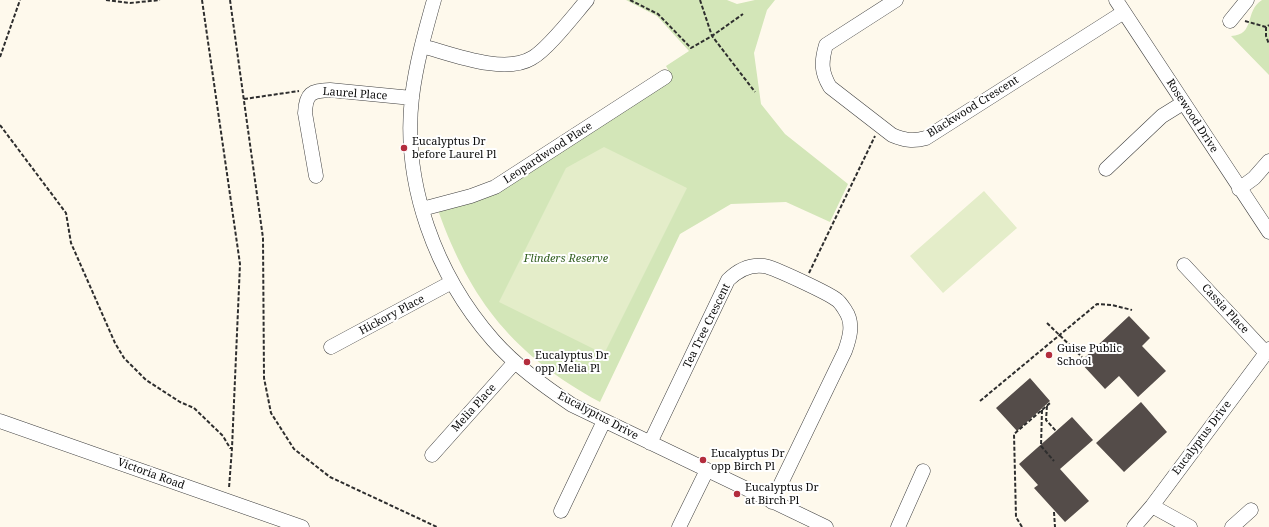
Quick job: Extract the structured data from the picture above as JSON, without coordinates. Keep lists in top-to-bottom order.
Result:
{
  "streets": {
    "street": [
      "Laurel Place",
      "Blackwood Crescent",
      "Rosewood Drive",
      "Leopardwood Place",
      "Cassia Place",
      "Hickory Place",
      "Tea Tree Crescent",
      "Melia Place",
      "Eucalyptus Drive",
      "Victoria Road"
    ]
  },
  "crossings": [
    ["Laurel Place", "Eucalyptus Drive"],
    ["Blackwood Crescent", "Rosewood Drive"],
    ["Leopardwood Place", "Eucalyptus Drive"],
    ["Cassia Place", "Eucalyptus Drive"],
    ["Hickory Place", "Eucalyptus Drive"],
    ["Tea Tree Crescent", "Eucalyptus Drive"],
    ["Melia Place", "Eucalyptus Drive"]
  ],
  "parks": ["Flinders Reserve"],
  "places": [
    "Eucalyptus Dr before Laurel Pl",
    "Guise Public School",
    "Eucalyptus Dr opp Melia Pl",
    "Eucalyptus Dr opp Birch Pl",
    "Eucalyptus Dr at Birch Pl"
  ]
}
